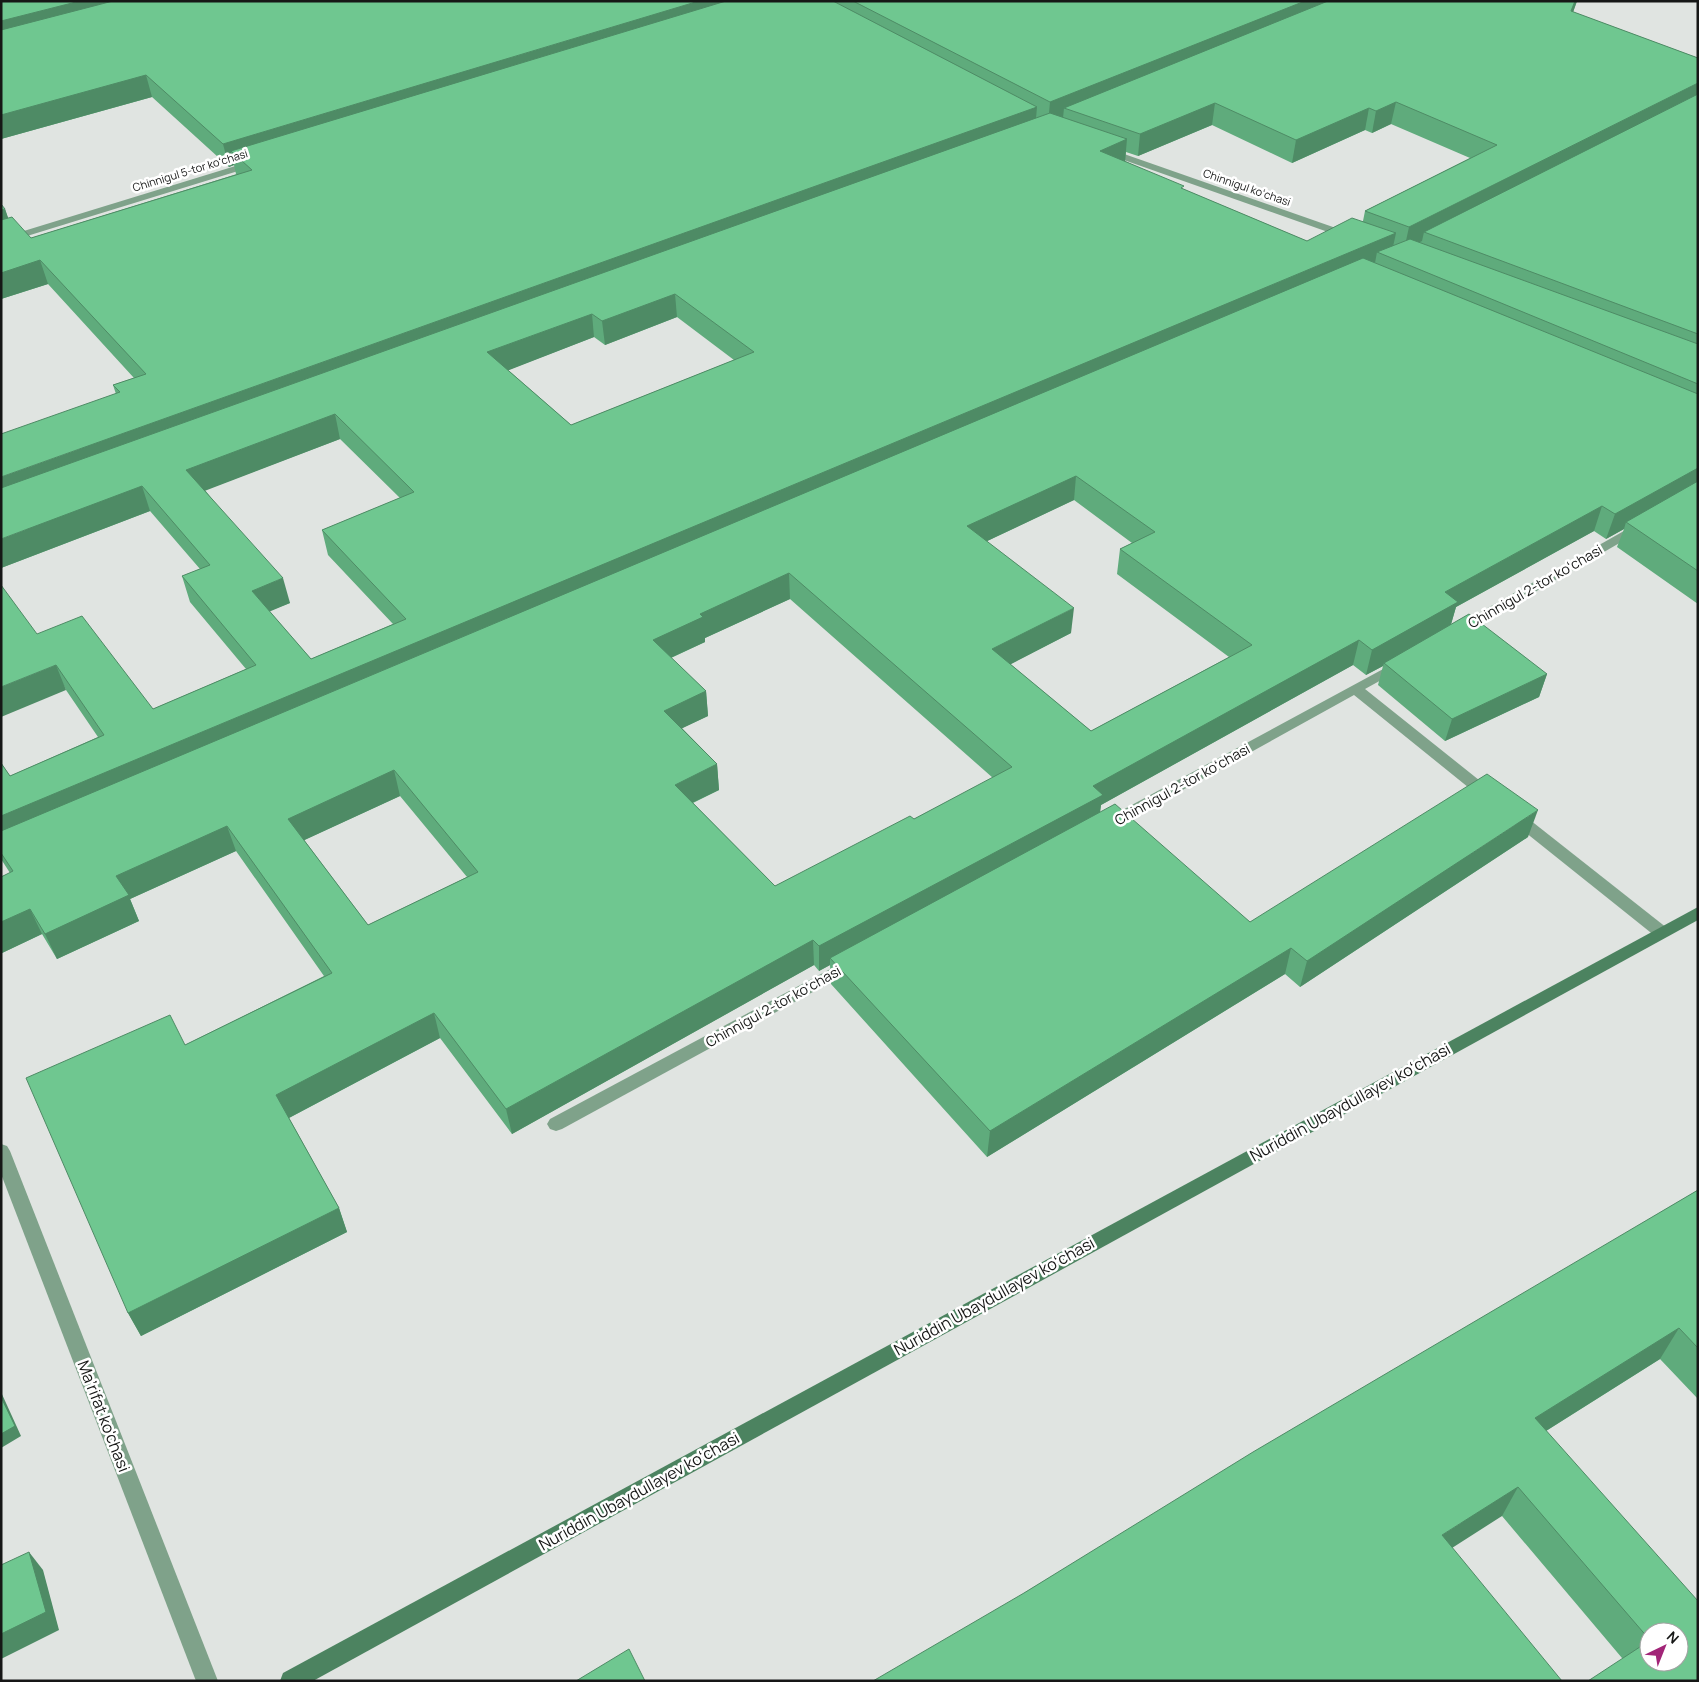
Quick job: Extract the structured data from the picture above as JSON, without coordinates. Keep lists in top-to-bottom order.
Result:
{
  "streets": {
    "main road": ["Nuriddin Ubaydullayev koʻchasi"],
    "street": [
      "Chinnigul 5-tor koʻchasi",
      "Chinnigul koʻchasi",
      "Chinnigul 2-tor koʻchasi",
      "Maʼrifat ko'chasi"
    ]
  },
  "north": "top right"
}
